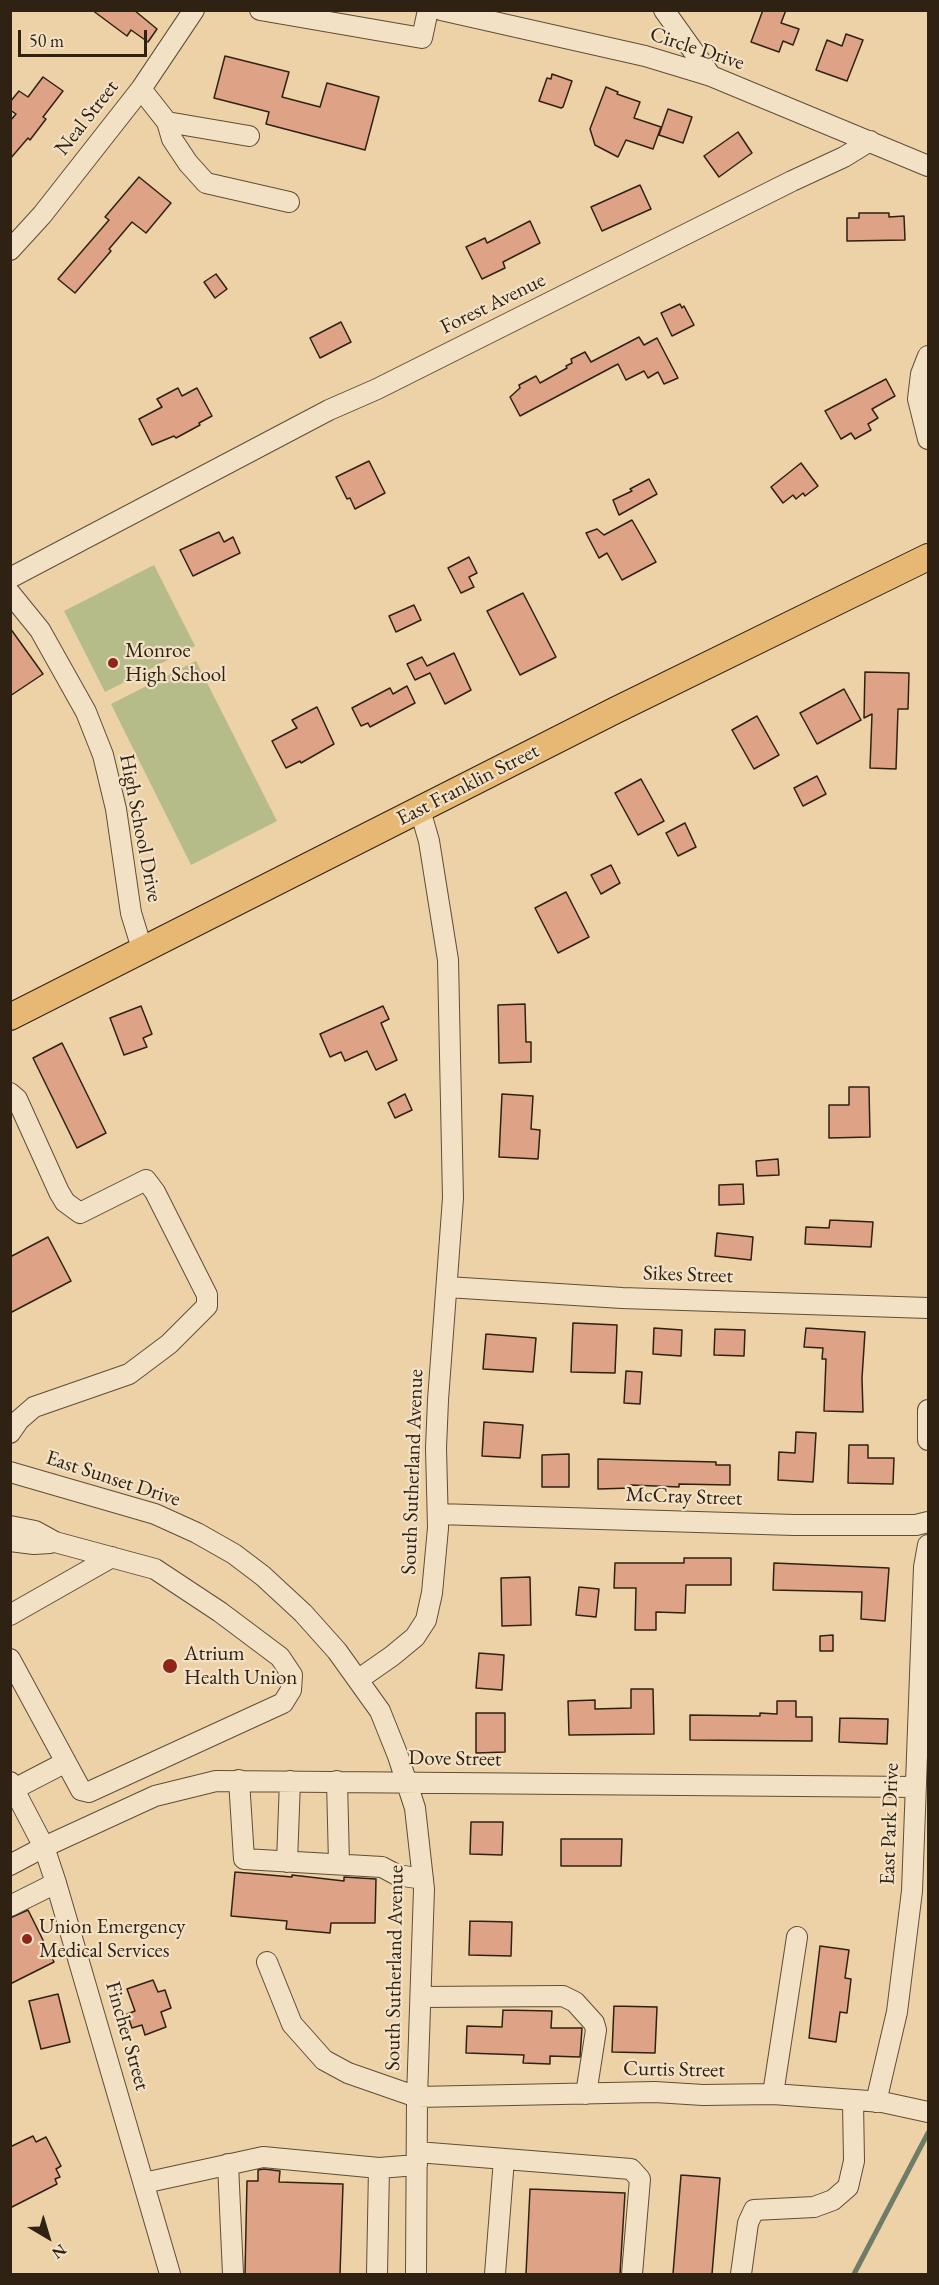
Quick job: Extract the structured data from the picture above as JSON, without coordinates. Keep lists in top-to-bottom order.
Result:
{
  "streets": {
    "main road": ["East Franklin Street"],
    "street": [
      "Circle Drive",
      "Neal Street",
      "Forest Avenue",
      "High School Drive",
      "Sikes Street",
      "South Sutherland Avenue",
      "East Sunset Drive",
      "McCray Street",
      "Dove Street",
      "East Park Drive",
      "Fincher Street",
      "Curtis Street"
    ]
  },
  "crossings": [
    ["Circle Drive", "Forest Avenue"],
    ["East Franklin Street", "High School Drive"],
    ["East Franklin Street", "South Sutherland Avenue"],
    ["Sikes Street", "South Sutherland Avenue"],
    ["South Sutherland Avenue", "East Sunset Drive"],
    ["South Sutherland Avenue", "McCray Street"],
    ["South Sutherland Avenue", "Dove Street"],
    ["South Sutherland Avenue", "Curtis Street"],
    ["Dove Street", "East Park Drive"],
    ["Dove Street", "Fincher Street"],
    ["East Park Drive", "Curtis Street"]
  ],
  "places": ["Monroe High School", "Atrium Health Union", "Union Emergency Medical Services"],
  "scale_bar": "50 m",
  "north": "bottom right"
}
